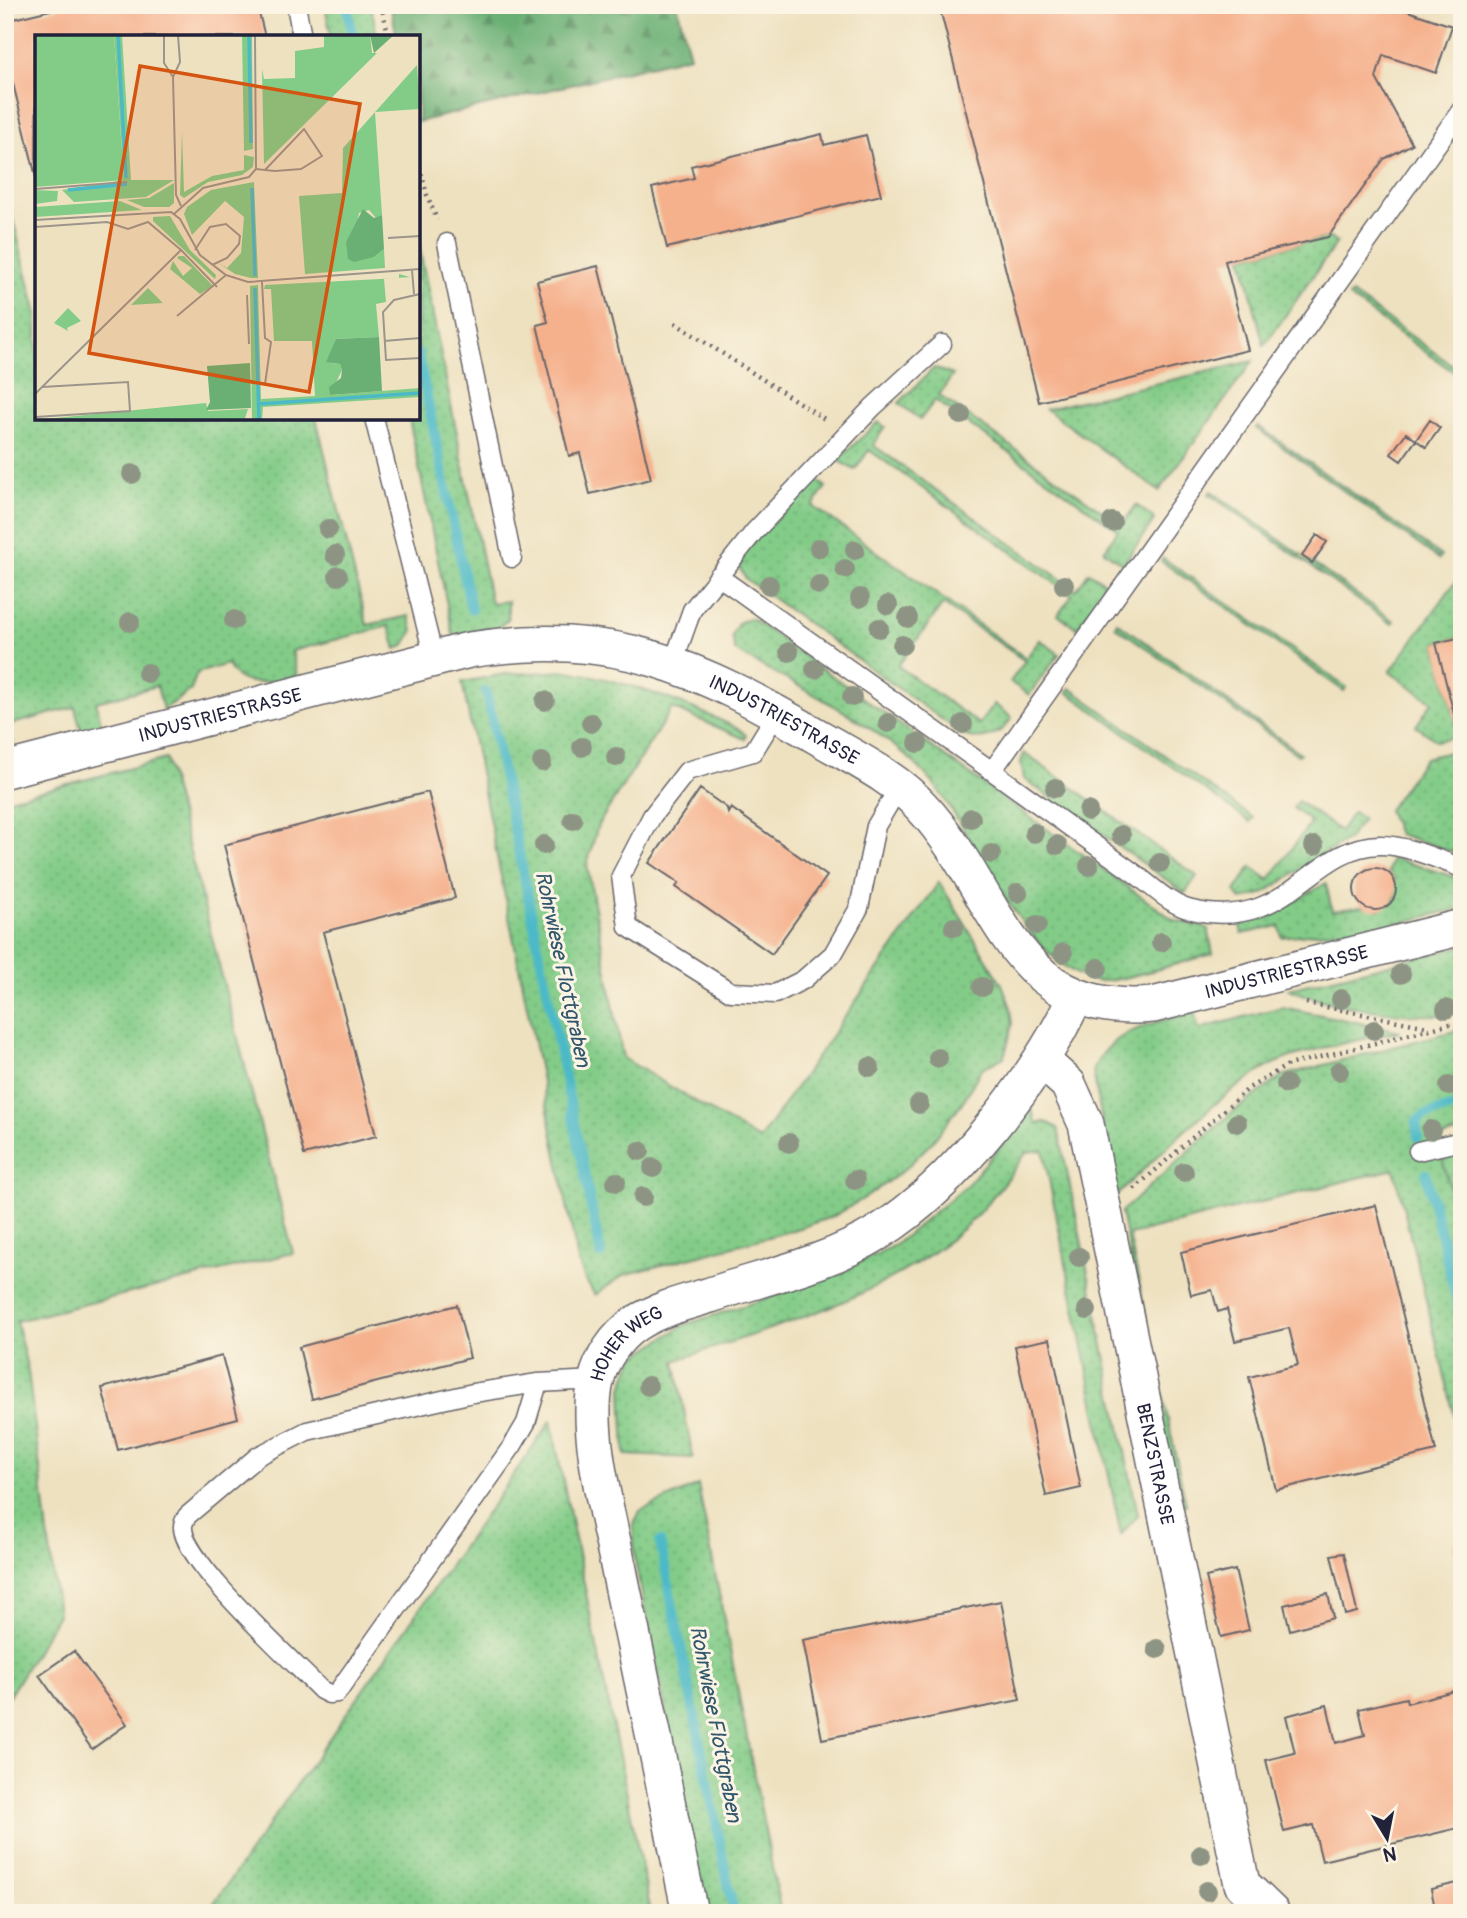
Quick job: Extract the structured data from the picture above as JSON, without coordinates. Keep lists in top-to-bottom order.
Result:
{
  "streets": {
    "street": ["INDUSTRIESTRASSE", "HOHER WEG", "BENZSTRASSE"]
  },
  "crossings": [
    ["INDUSTRIESTRASSE", "HOHER WEG"],
    ["HOHER WEG", "BENZSTRASSE"]
  ],
  "water": ["Rohrwiese Flottgraben"],
  "north": "bottom"
}
